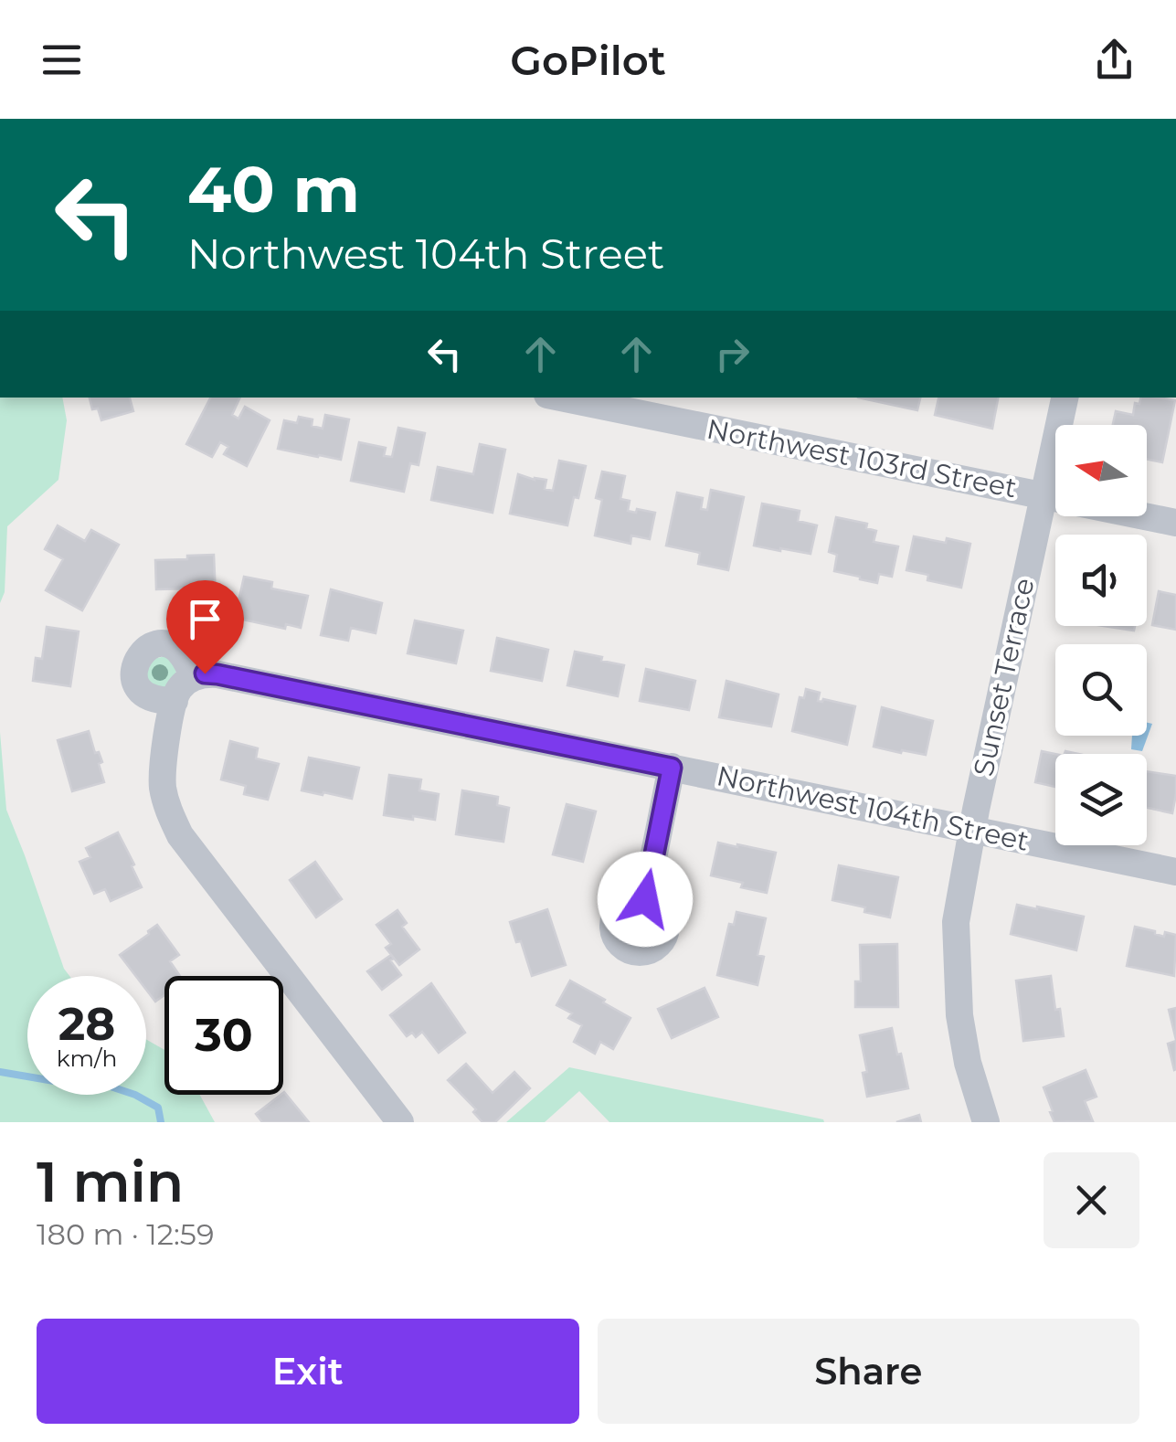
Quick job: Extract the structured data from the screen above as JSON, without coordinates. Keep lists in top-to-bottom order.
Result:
{
  "streets": {
    "street": ["Northwest 103rd Street", "Sunset Terrace", "Northwest 104th Street"]
  },
  "crossings": [
    ["Northwest 103rd Street", "Sunset Terrace"],
    ["Sunset Terrace", "Northwest 104th Street"]
  ],
  "north": "left",
  "page": {
    "header": "GoPilot",
    "turn": ["40 m", "Northwest 104th Street"],
    "speed": "28 km/h",
    "limit": "30",
    "heading": ["1 min", "180 m · 12:59"],
    "buttons": ["Exit", "Share"]
  }
}
